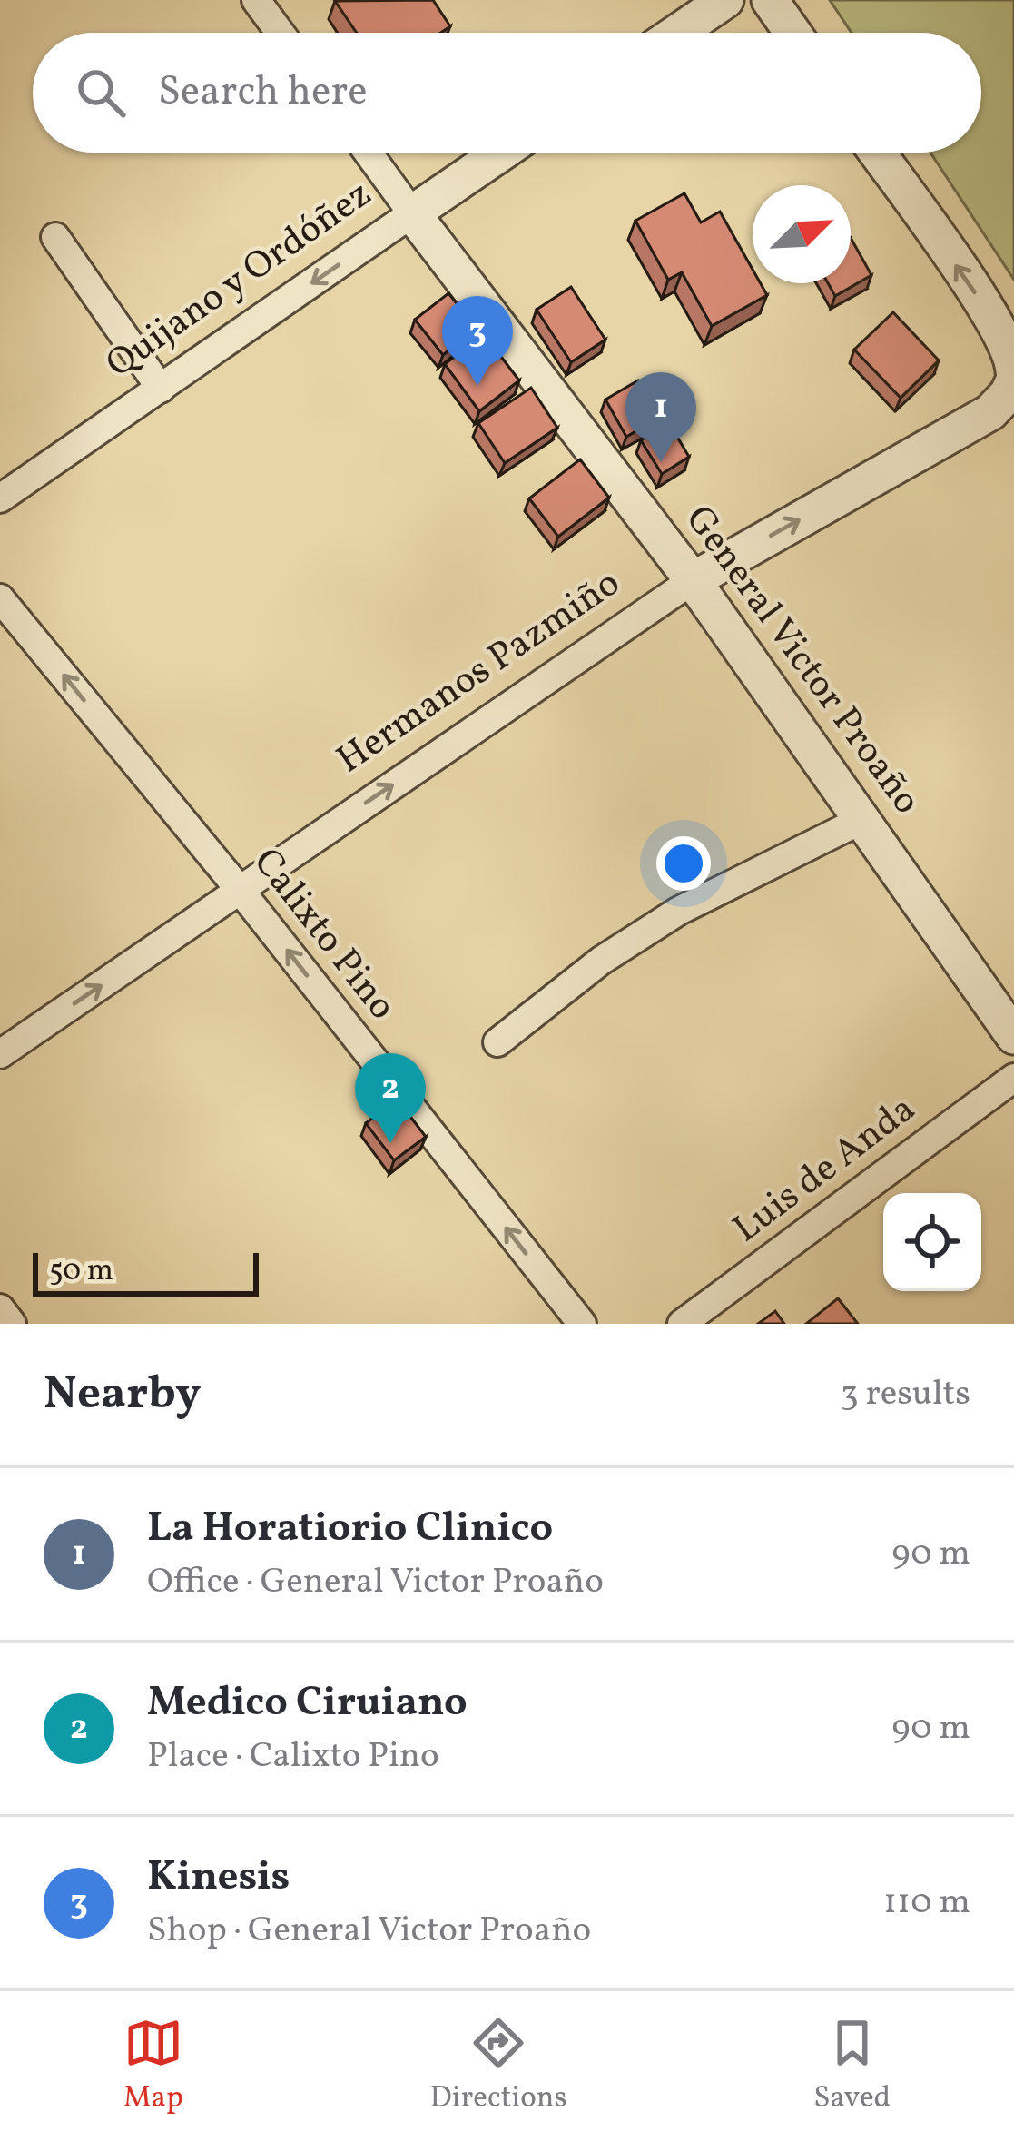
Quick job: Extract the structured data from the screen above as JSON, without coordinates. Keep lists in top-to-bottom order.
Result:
{
  "streets": {
    "street": [
      "Quijano y Ordóñez",
      "General Victor Proaño",
      "Hermanos Pazmiño",
      "Calixto Pino",
      "Luis de Anda"
    ]
  },
  "crossings": [
    ["Quijano y Ordóñez", "General Victor Proaño"],
    ["General Victor Proaño", "Hermanos Pazmiño"],
    ["Hermanos Pazmiño", "Calixto Pino"]
  ],
  "one_way": ["Quijano y Ordóñez", "Hermanos Pazmiño", "Calixto Pino"],
  "scale_bar": "50 m",
  "north": "top right",
  "page": {
    "search": "Search here",
    "pins": ["3", "1", "2"],
    "scale": "50 m",
    "heading": ["Nearby", "3 results"],
    "list": [
      {
        "mark": "1",
        "name": "La Horatiorio Clinico",
        "note": "Office · General Victor Proaño",
        "value": "90 m"
      },
      {
        "mark": "2",
        "name": "Medico Ciruiano",
        "note": "Place · Calixto Pino",
        "value": "90 m"
      },
      {
        "mark": "3",
        "name": "Kinesis",
        "note": "Shop · General Victor Proaño",
        "value": "110 m"
      }
    ],
    "nav": ["Map", "Directions", "Saved"]
  }
}
